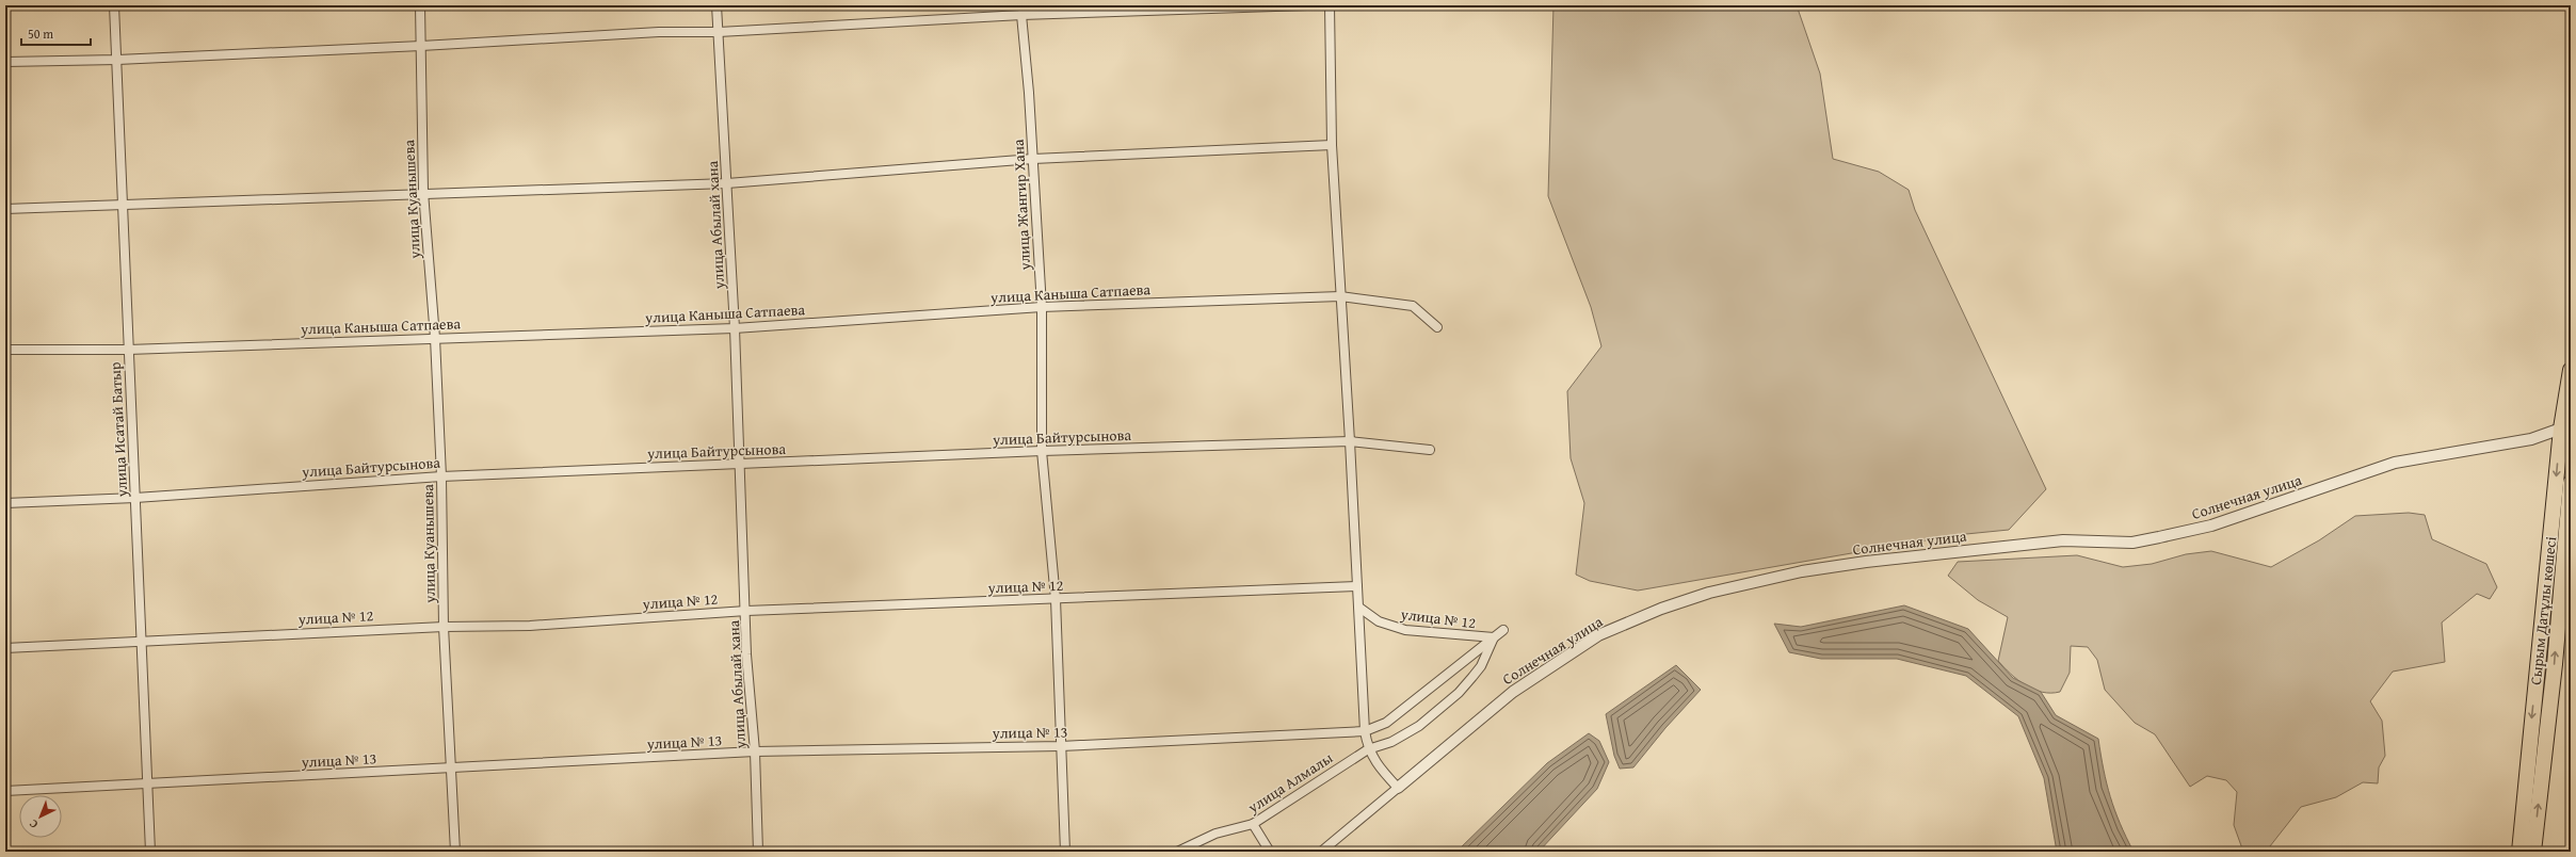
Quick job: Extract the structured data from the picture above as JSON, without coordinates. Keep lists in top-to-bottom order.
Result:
{
  "streets": {
    "highway": ["Сырым Датұлы көшесі"],
    "street": [
      "улица Куанышева",
      "улица Жангир Хана",
      "улица Абылай хана",
      "улица Каныша Сатпаева",
      "улица Исатай Батыр",
      "улица Байтурсынова",
      "Солнечная улица",
      "улица № 12",
      "улица № 13",
      "улица Алмалы"
    ]
  },
  "crossings": [
    ["улица Куанышева", "улица Каныша Сатпаева"],
    ["улица Куанышева", "улица Байтурсынова"],
    ["улица Куанышева", "улица № 12"],
    ["улица Куанышева", "улица № 13"],
    ["улица Жангир Хана", "улица Каныша Сатпаева"],
    ["улица Жангир Хана", "улица Байтурсынова"],
    ["улица Жангир Хана", "улица № 12"],
    ["улица Жангир Хана", "улица № 13"],
    ["улица Абылай хана", "улица Каныша Сатпаева"],
    ["улица Абылай хана", "улица Байтурсынова"],
    ["улица Абылай хана", "улица № 12"],
    ["улица Абылай хана", "улица № 13"],
    ["улица Каныша Сатпаева", "улица Исатай Батыр"],
    ["улица Исатай Батыр", "улица Байтурсынова"],
    ["улица Исатай Батыр", "улица № 12"],
    ["улица Исатай Батыр", "улица № 13"],
    ["Солнечная улица", "Сырым Датұлы көшесі"],
    ["улица № 12", "улица № 13"],
    ["улица № 12", "улица Алмалы"],
    ["улица № 13", "улица Алмалы"]
  ],
  "scale_bar": "50 m",
  "north": "bottom left"
}
